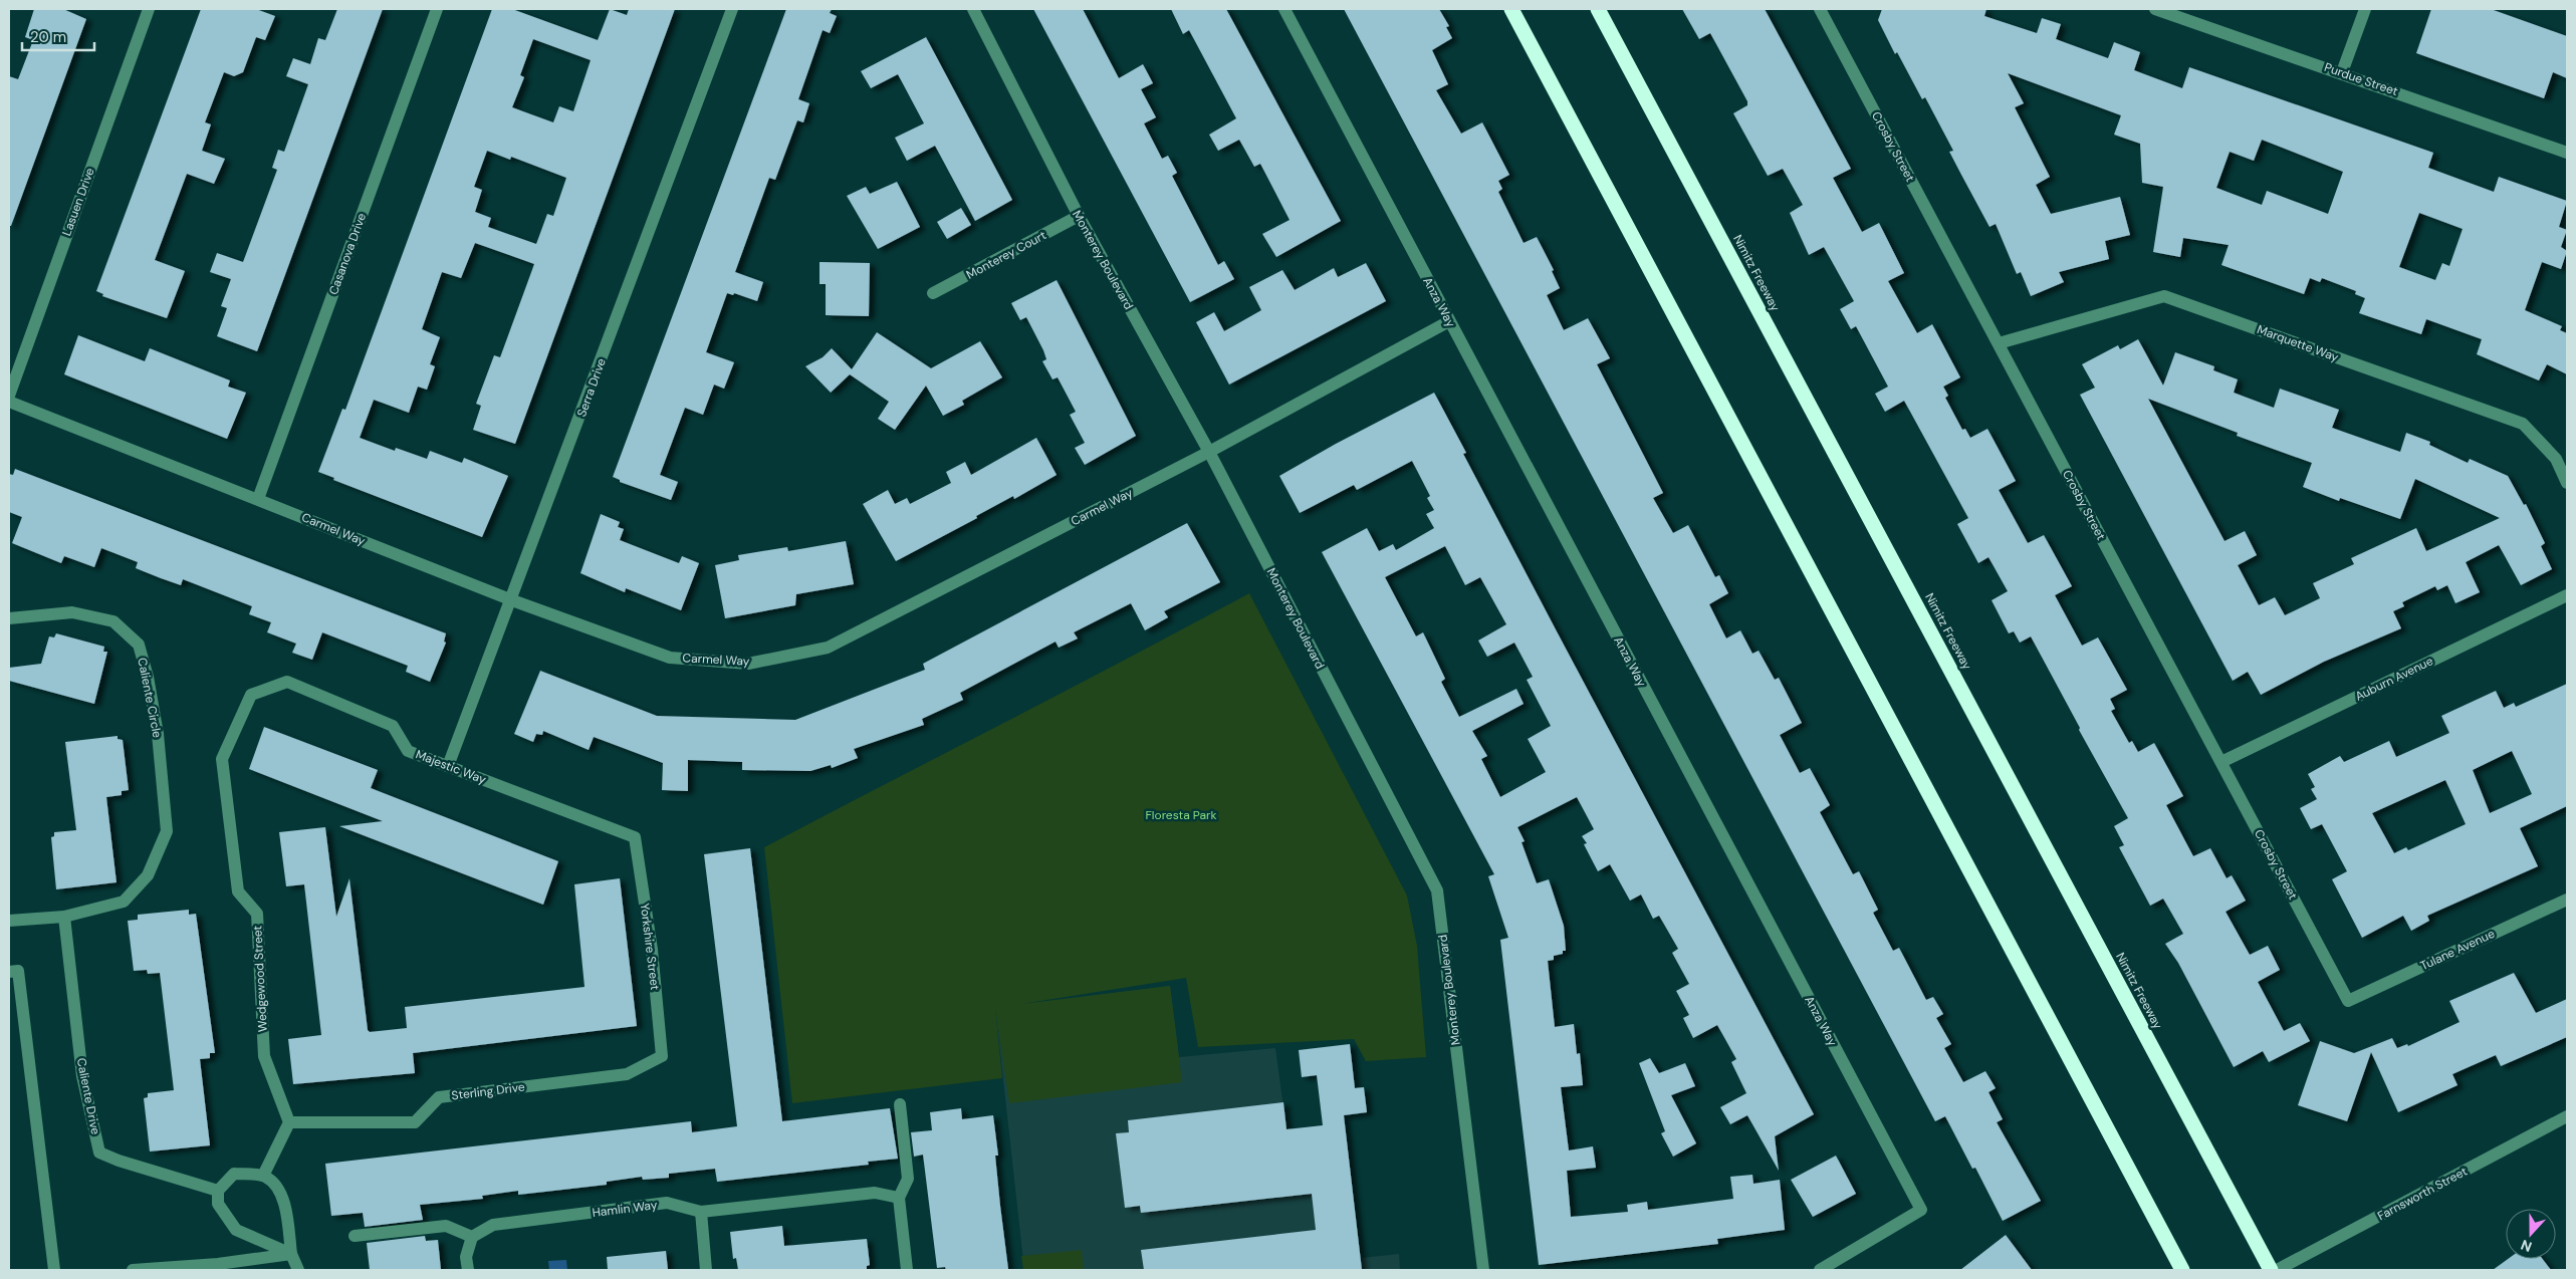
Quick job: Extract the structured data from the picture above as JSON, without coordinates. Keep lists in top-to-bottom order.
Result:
{
  "streets": {
    "highway": ["Nimitz Freeway"],
    "street": [
      "Purdue Street",
      "Crosby Street",
      "Lasuen Drive",
      "Casanova Drive",
      "Monterey Court",
      "Monterey Boulevard",
      "Anza Way",
      "Marquette Way",
      "Serra Drive",
      "Carmel Way",
      "Auburn Avenue",
      "Caliente Circle",
      "Majestic Way",
      "Yorkshire Street",
      "Tulane Avenue",
      "Wedgewood Street",
      "Sterling Drive",
      "Caliente Drive",
      "Farnsworth Street",
      "Hamlin Way"
    ]
  },
  "crossings": [
    ["Crosby Street", "Marquette Way"],
    ["Crosby Street", "Auburn Avenue"],
    ["Crosby Street", "Tulane Avenue"],
    ["Casanova Drive", "Carmel Way"],
    ["Monterey Court", "Monterey Boulevard"],
    ["Monterey Boulevard", "Carmel Way"],
    ["Anza Way", "Carmel Way"],
    ["Serra Drive", "Carmel Way"],
    ["Serra Drive", "Majestic Way"],
    ["Caliente Circle", "Caliente Drive"],
    ["Majestic Way", "Yorkshire Street"],
    ["Majestic Way", "Wedgewood Street"],
    ["Yorkshire Street", "Sterling Drive"],
    ["Wedgewood Street", "Sterling Drive"]
  ],
  "parks": ["Floresta Park"],
  "scale_bar": "20 m",
  "north": "bottom"
}
